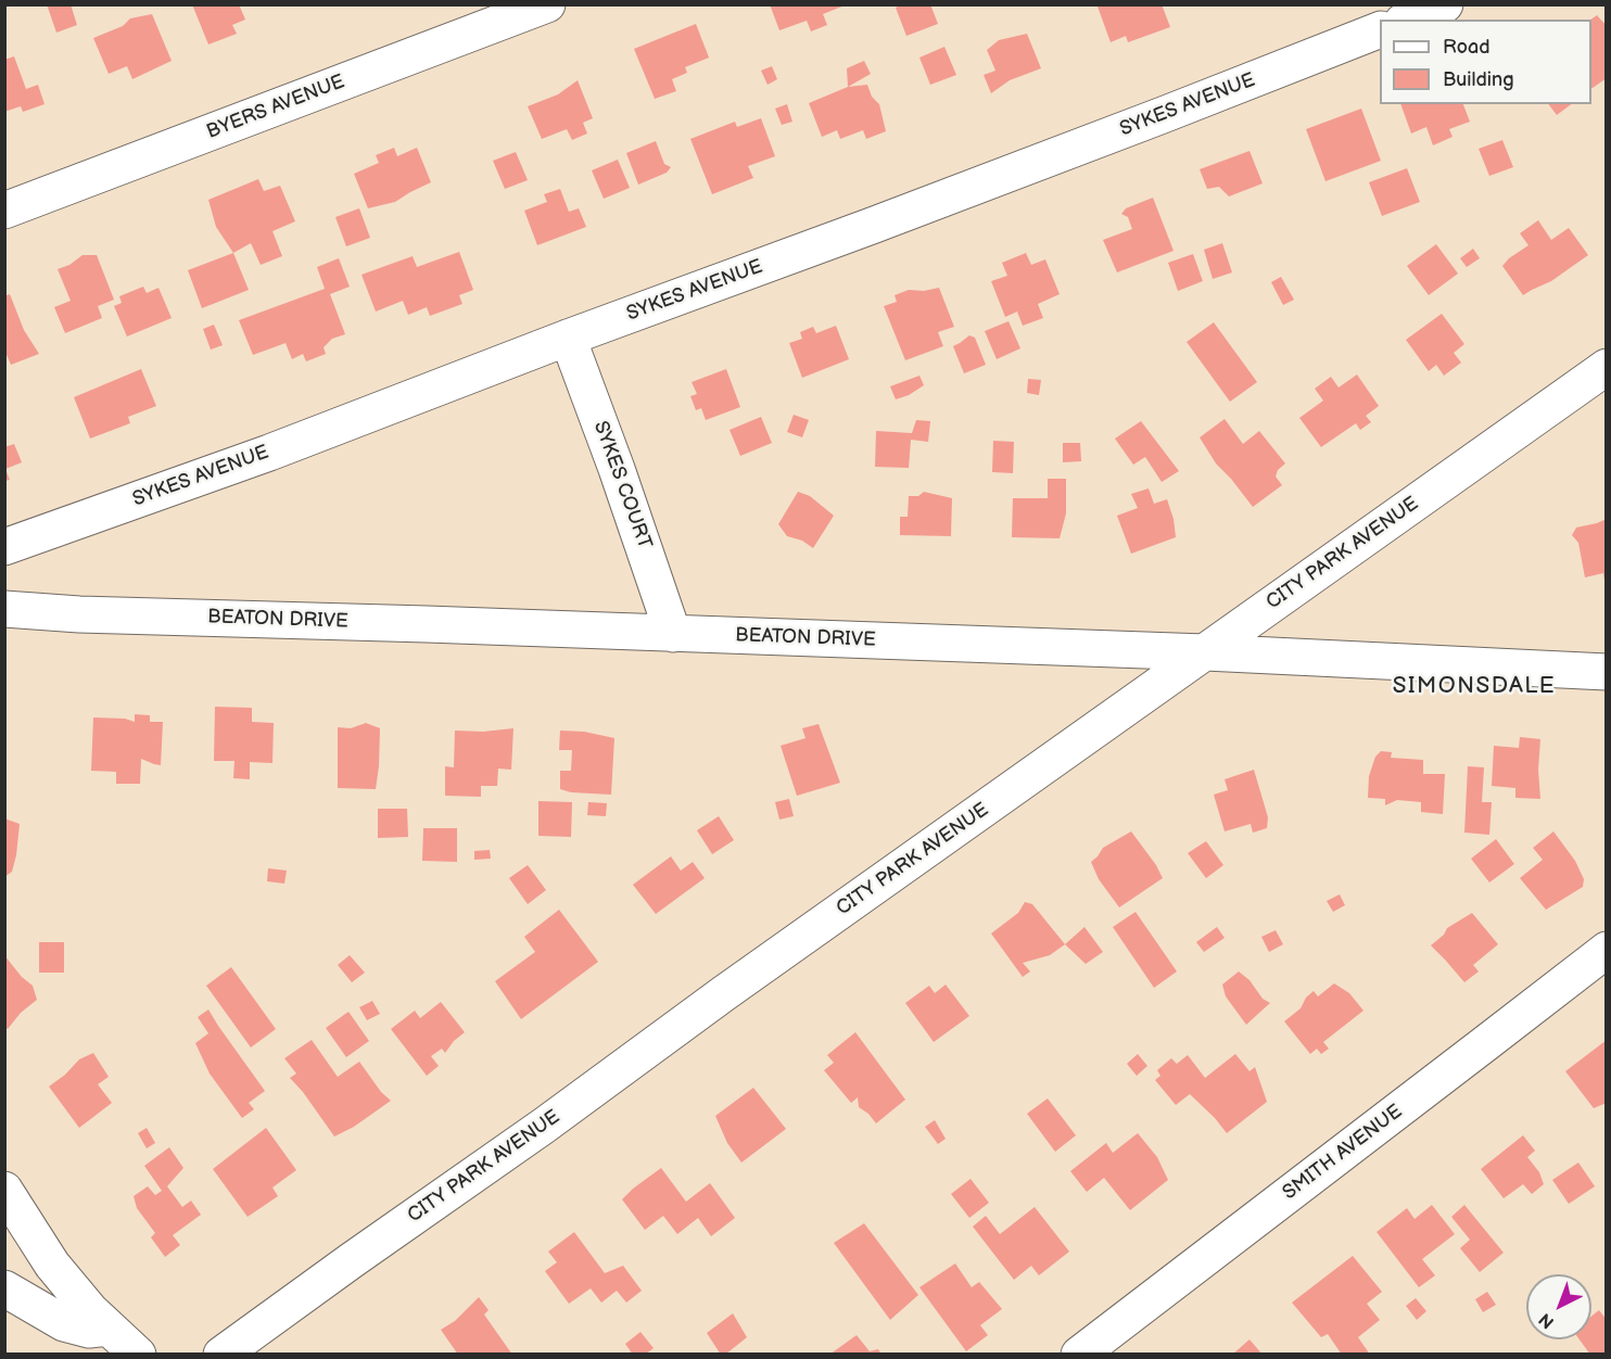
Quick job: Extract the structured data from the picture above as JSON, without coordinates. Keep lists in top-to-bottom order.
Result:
{
  "streets": {
    "street": [
      "SYKES AVENUE",
      "BYERS AVENUE",
      "SYKES COURT",
      "CITY PARK AVENUE",
      "BEATON DRIVE",
      "SMITH AVENUE"
    ]
  },
  "crossings": [
    ["SYKES AVENUE", "SYKES COURT"],
    ["SYKES COURT", "BEATON DRIVE"],
    ["CITY PARK AVENUE", "BEATON DRIVE"]
  ],
  "districts": ["SIMONSDALE"],
  "legend": ["Road", "Building"],
  "north": "bottom left"
}
